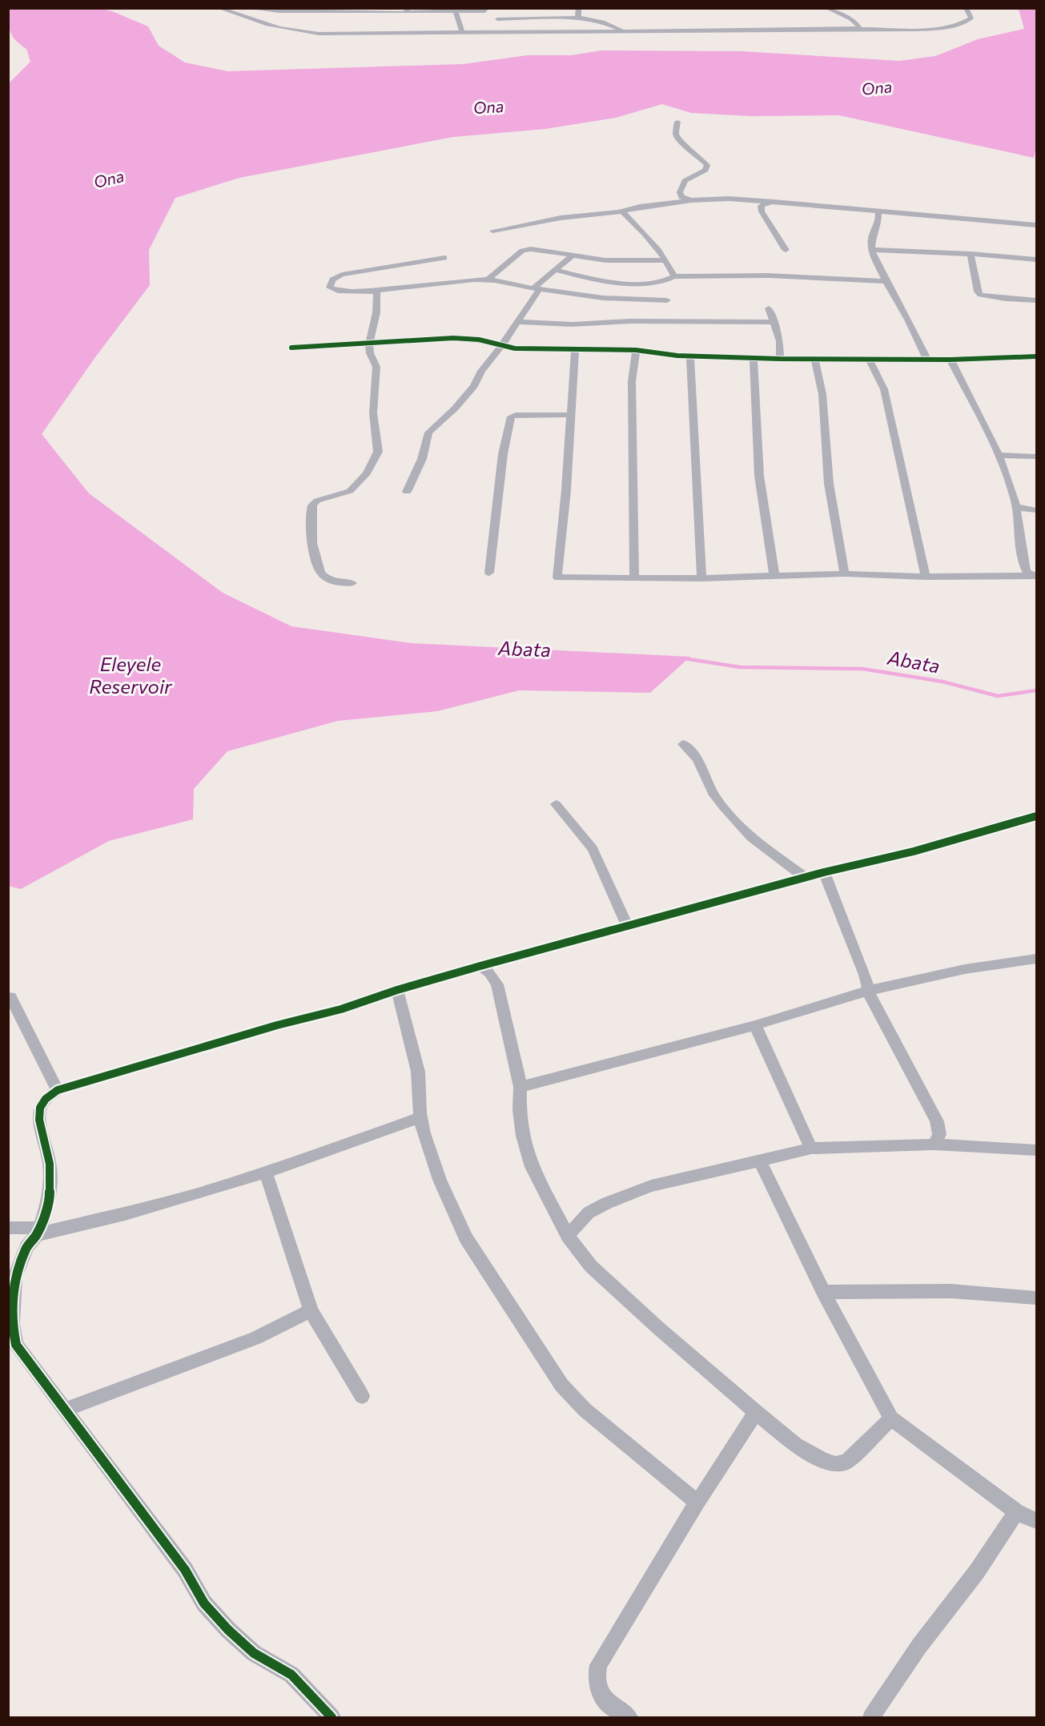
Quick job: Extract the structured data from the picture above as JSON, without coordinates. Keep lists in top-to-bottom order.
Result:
{
  "water": ["Ona", "Abata", "Eleyele Reservoir"]
}
